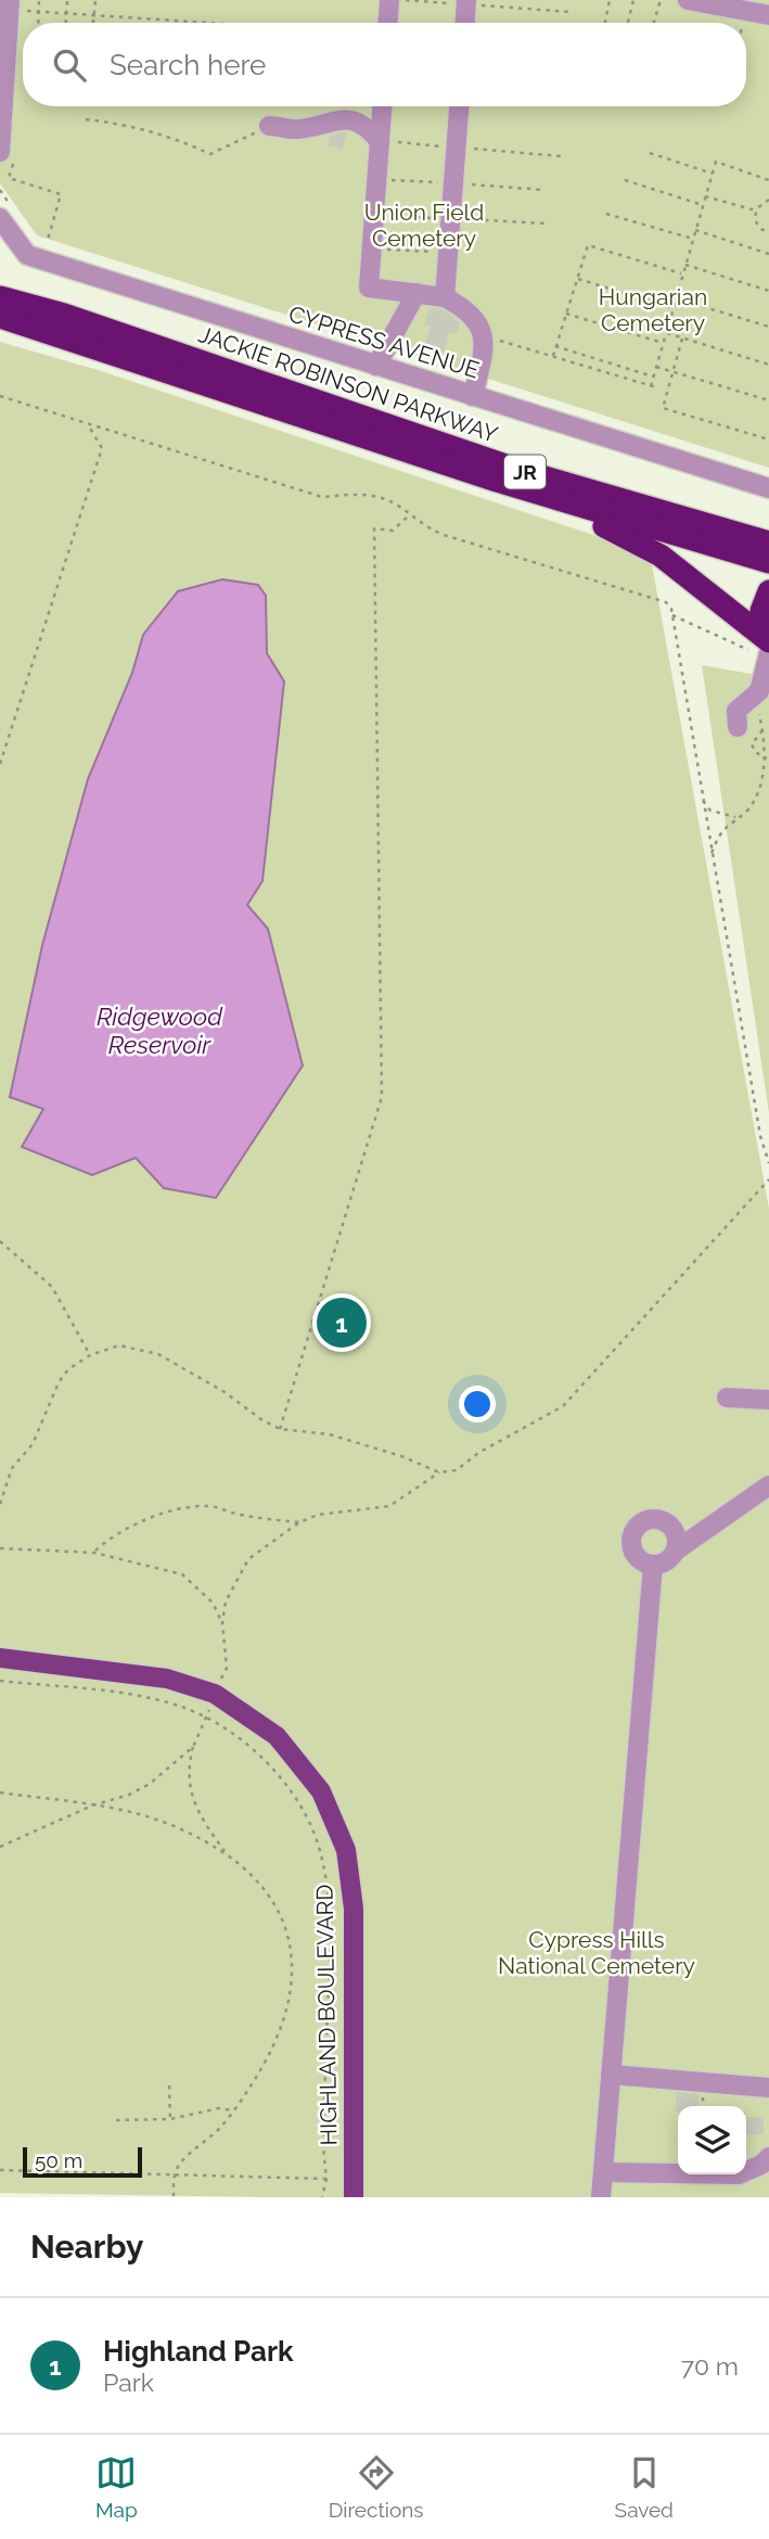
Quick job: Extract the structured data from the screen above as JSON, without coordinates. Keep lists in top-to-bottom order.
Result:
{
  "streets": {
    "highway": ["JACKIE ROBINSON PARKWAY", "JR"],
    "main road": ["HIGHLAND BOULEVARD"],
    "street": ["CYPRESS AVENUE"]
  },
  "water": ["Ridgewood Reservoir"],
  "parks": ["Union Field Cemetery", "Hungarian Cemetery", "Cypress Hills National Cemetery"],
  "scale_bar": "50 m",
  "page": {
    "search": "Search here",
    "pins": "1",
    "scale": "50 m",
    "heading": "Nearby",
    "list": [
      {
        "mark": "1",
        "name": "Highland Park",
        "note": "Park",
        "value": "70 m"
      }
    ],
    "nav": ["Map", "Directions", "Saved"]
  }
}
